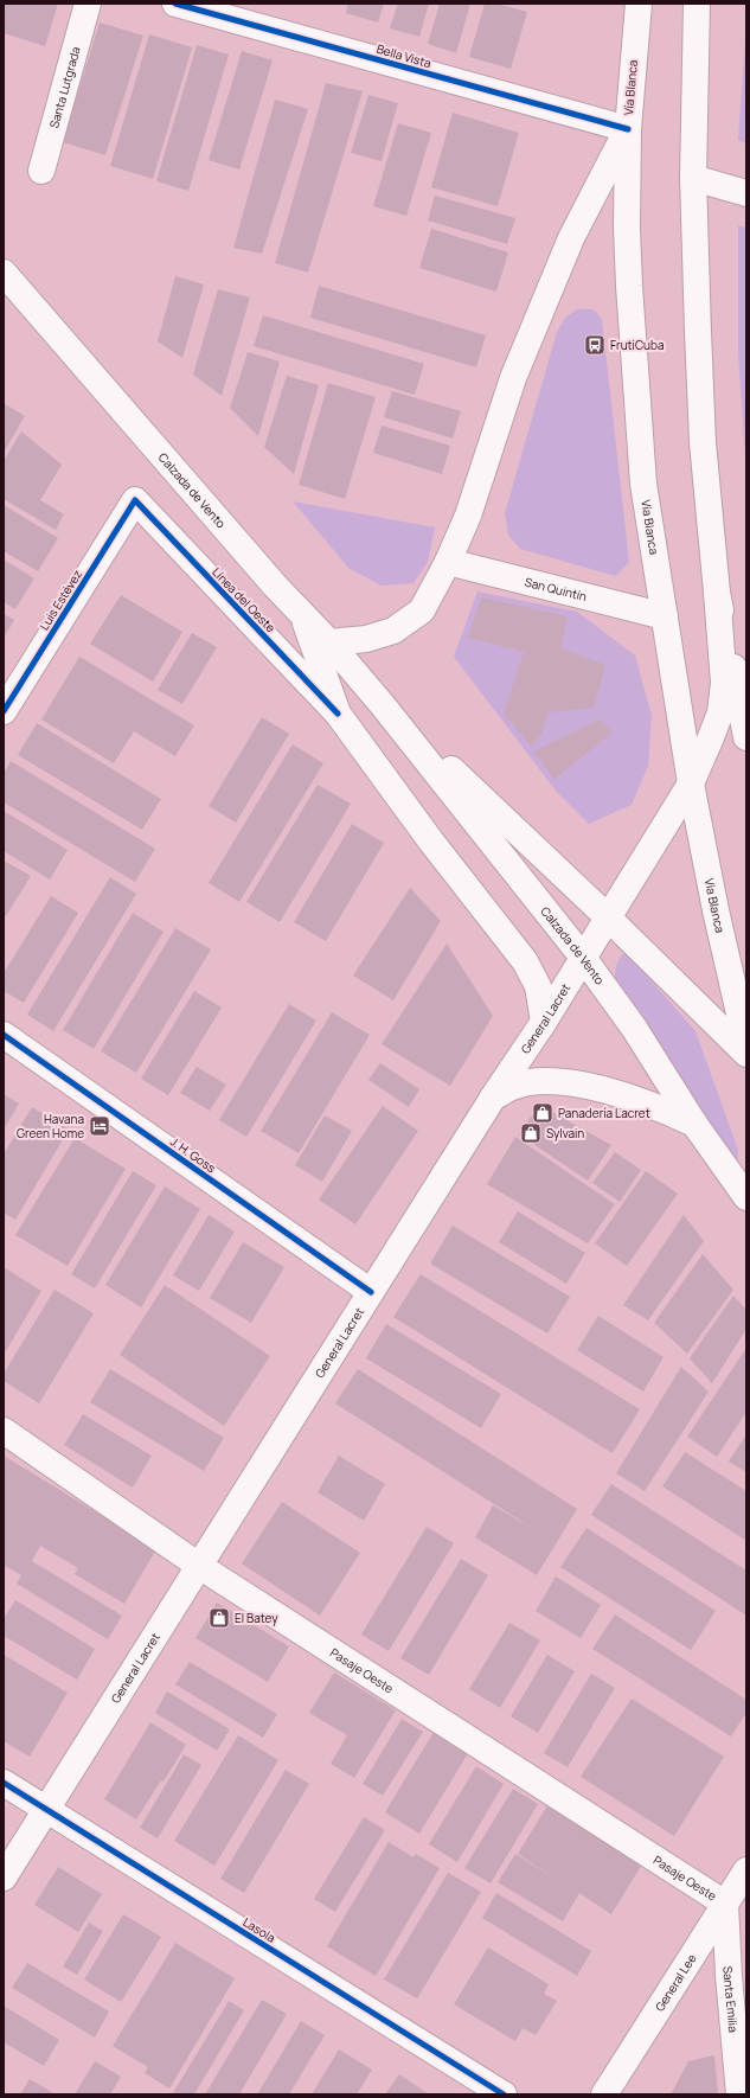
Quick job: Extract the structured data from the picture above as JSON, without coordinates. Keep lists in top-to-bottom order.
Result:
{
  "streets": {
    "main road": [
      "Bella Vista",
      "Santa Lutgrada",
      "Vía Blanca",
      "Calzada de Vento",
      "San Quintín",
      "Luis Estévez",
      "Línea del Oeste",
      "General Lacret",
      "J. H. Goss",
      "Pasaje Oeste",
      "Lasola",
      "General Lee",
      "Santa Emilia"
    ]
  },
  "crossings": [
    ["Bella Vista", "Vía Blanca"],
    ["Vía Blanca", "San Quintín"],
    ["Vía Blanca", "General Lacret"],
    ["Calzada de Vento", "General Lacret"],
    ["Luis Estévez", "Línea del Oeste"],
    ["General Lacret", "J. H. Goss"],
    ["General Lacret", "Pasaje Oeste"],
    ["General Lacret", "Lasola"],
    ["Pasaje Oeste", "General Lee"],
    ["Pasaje Oeste", "Santa Emilia"],
    ["General Lee", "Santa Emilia"]
  ],
  "places": {
    "bus stop": ["FrutiCuba"],
    "shop": ["Panadería Lacret", "Sylvain", "El Batey"],
    "hotel": ["Havana Green Home"]
  }
}
